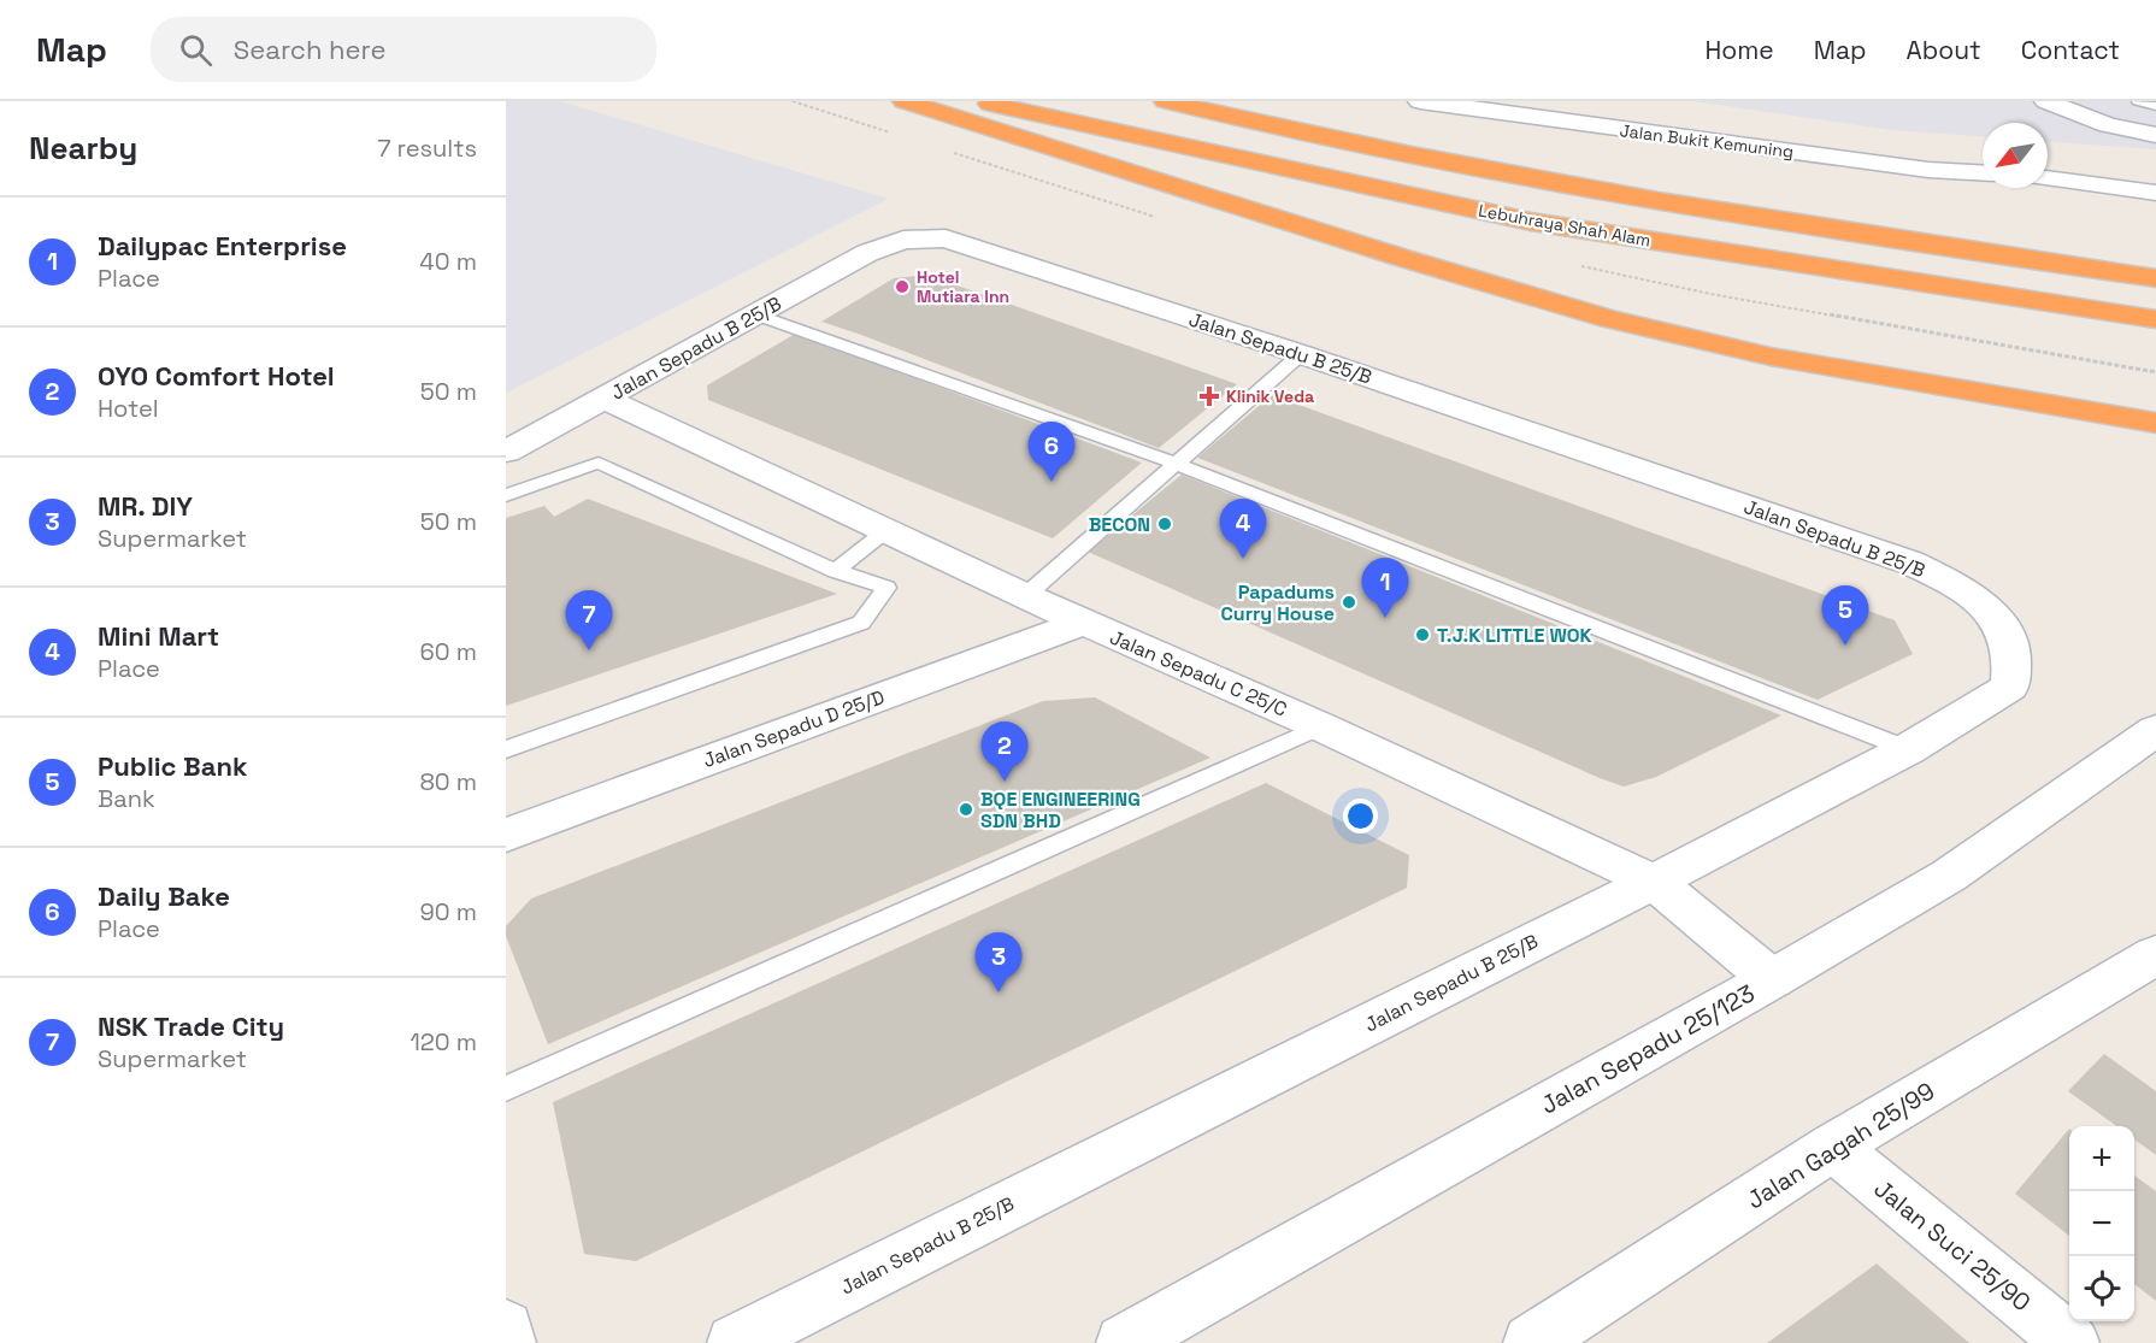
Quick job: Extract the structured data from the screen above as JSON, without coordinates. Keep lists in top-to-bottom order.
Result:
{
  "streets": {
    "highway": ["Lebuhraya Shah Alam"],
    "street": [
      "Jalan Bukit Kemuning",
      "Jalan Sepadu B 25/B",
      "Jalan Sepadu C 25/C",
      "Jalan Sepadu D 25/D",
      "Jalan Sepadu 25/123",
      "Jalan Gagah 25/99",
      "Jalan Suci 25/90"
    ]
  },
  "crossings": [
    ["Jalan Sepadu B 25/B", "Jalan Sepadu C 25/C"],
    ["Jalan Sepadu C 25/C", "Jalan Sepadu D 25/D"],
    ["Jalan Sepadu C 25/C", "Jalan Sepadu 25/123"],
    ["Jalan Gagah 25/99", "Jalan Suci 25/90"]
  ],
  "places": {
    "other": [
      "Hotel Mutiara Inn",
      "BECON",
      "Papadums Curry House",
      "T.J.K LITTLE WOK",
      "BQE ENGINEERING SDN BHD"
    ],
    "health": ["Klinik Veda"]
  },
  "north": "bottom left",
  "page": {
    "header": "Map",
    "search": "Search here",
    "nav": [
      "Home",
      "Map",
      "About",
      "Contact"
    ],
    "heading": ["Nearby", "7 results"],
    "list": [
      {
        "mark": "1",
        "name": "Dailypac Enterprise",
        "note": "Place",
        "value": "40 m"
      },
      {
        "mark": "2",
        "name": "OYO Comfort Hotel",
        "note": "Hotel",
        "value": "50 m"
      },
      {
        "mark": "3",
        "name": "MR. DIY",
        "note": "Supermarket",
        "value": "50 m"
      },
      {
        "mark": "4",
        "name": "Mini Mart",
        "note": "Place",
        "value": "60 m"
      },
      {
        "mark": "5",
        "name": "Public Bank",
        "note": "Bank",
        "value": "80 m"
      },
      {
        "mark": "6",
        "name": "Daily Bake",
        "note": "Place",
        "value": "90 m"
      },
      {
        "mark": "7",
        "name": "NSK Trade City",
        "note": "Supermarket",
        "value": "120 m"
      }
    ],
    "pins": [
      "6",
      "4",
      "1",
      "5",
      "7",
      "2",
      "3"
    ],
    "map_buttons": ["+", "−"]
  }
}
